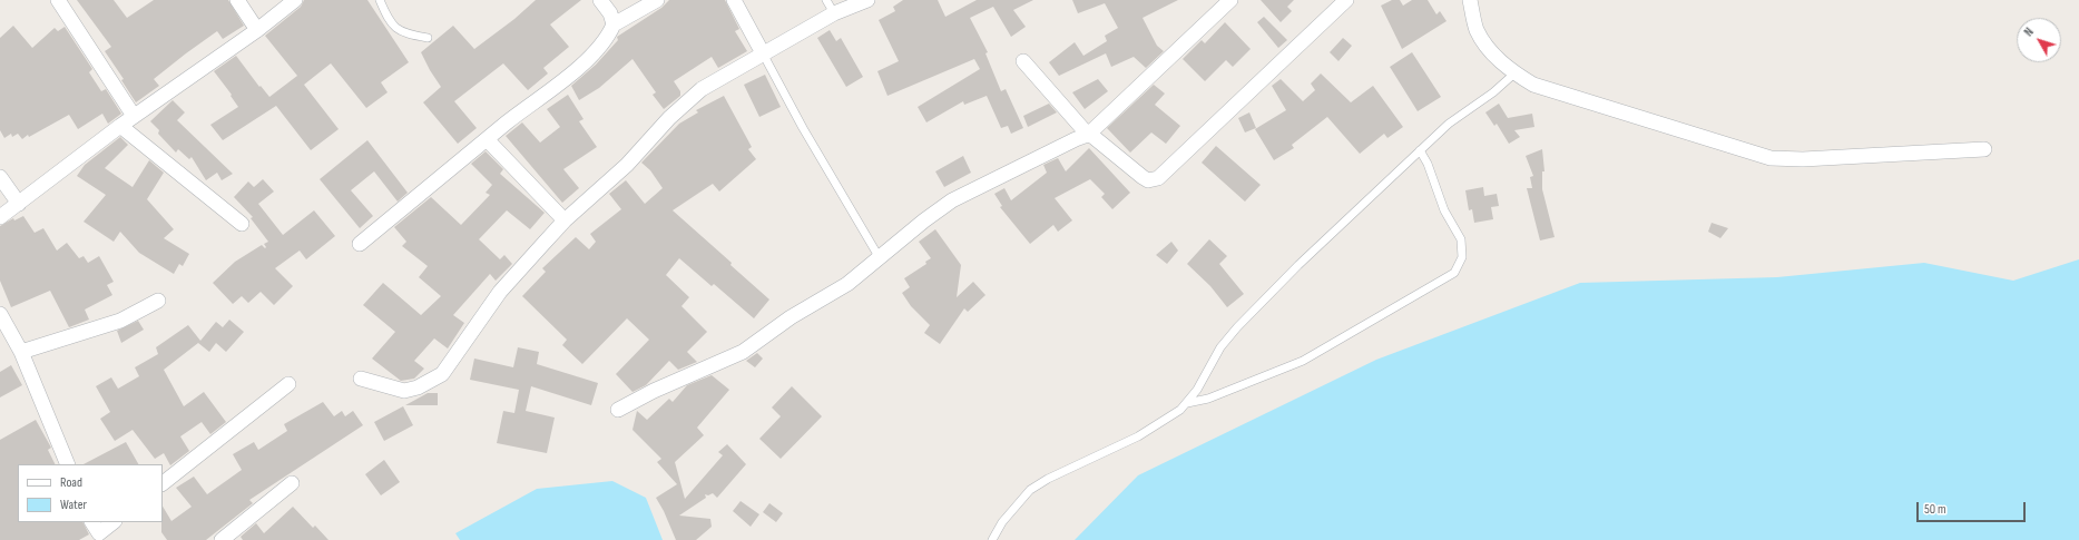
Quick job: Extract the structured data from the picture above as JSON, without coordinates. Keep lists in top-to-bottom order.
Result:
{
  "legend": ["Road", "Water"],
  "scale_bar": "50 m",
  "north": "top left"
}
